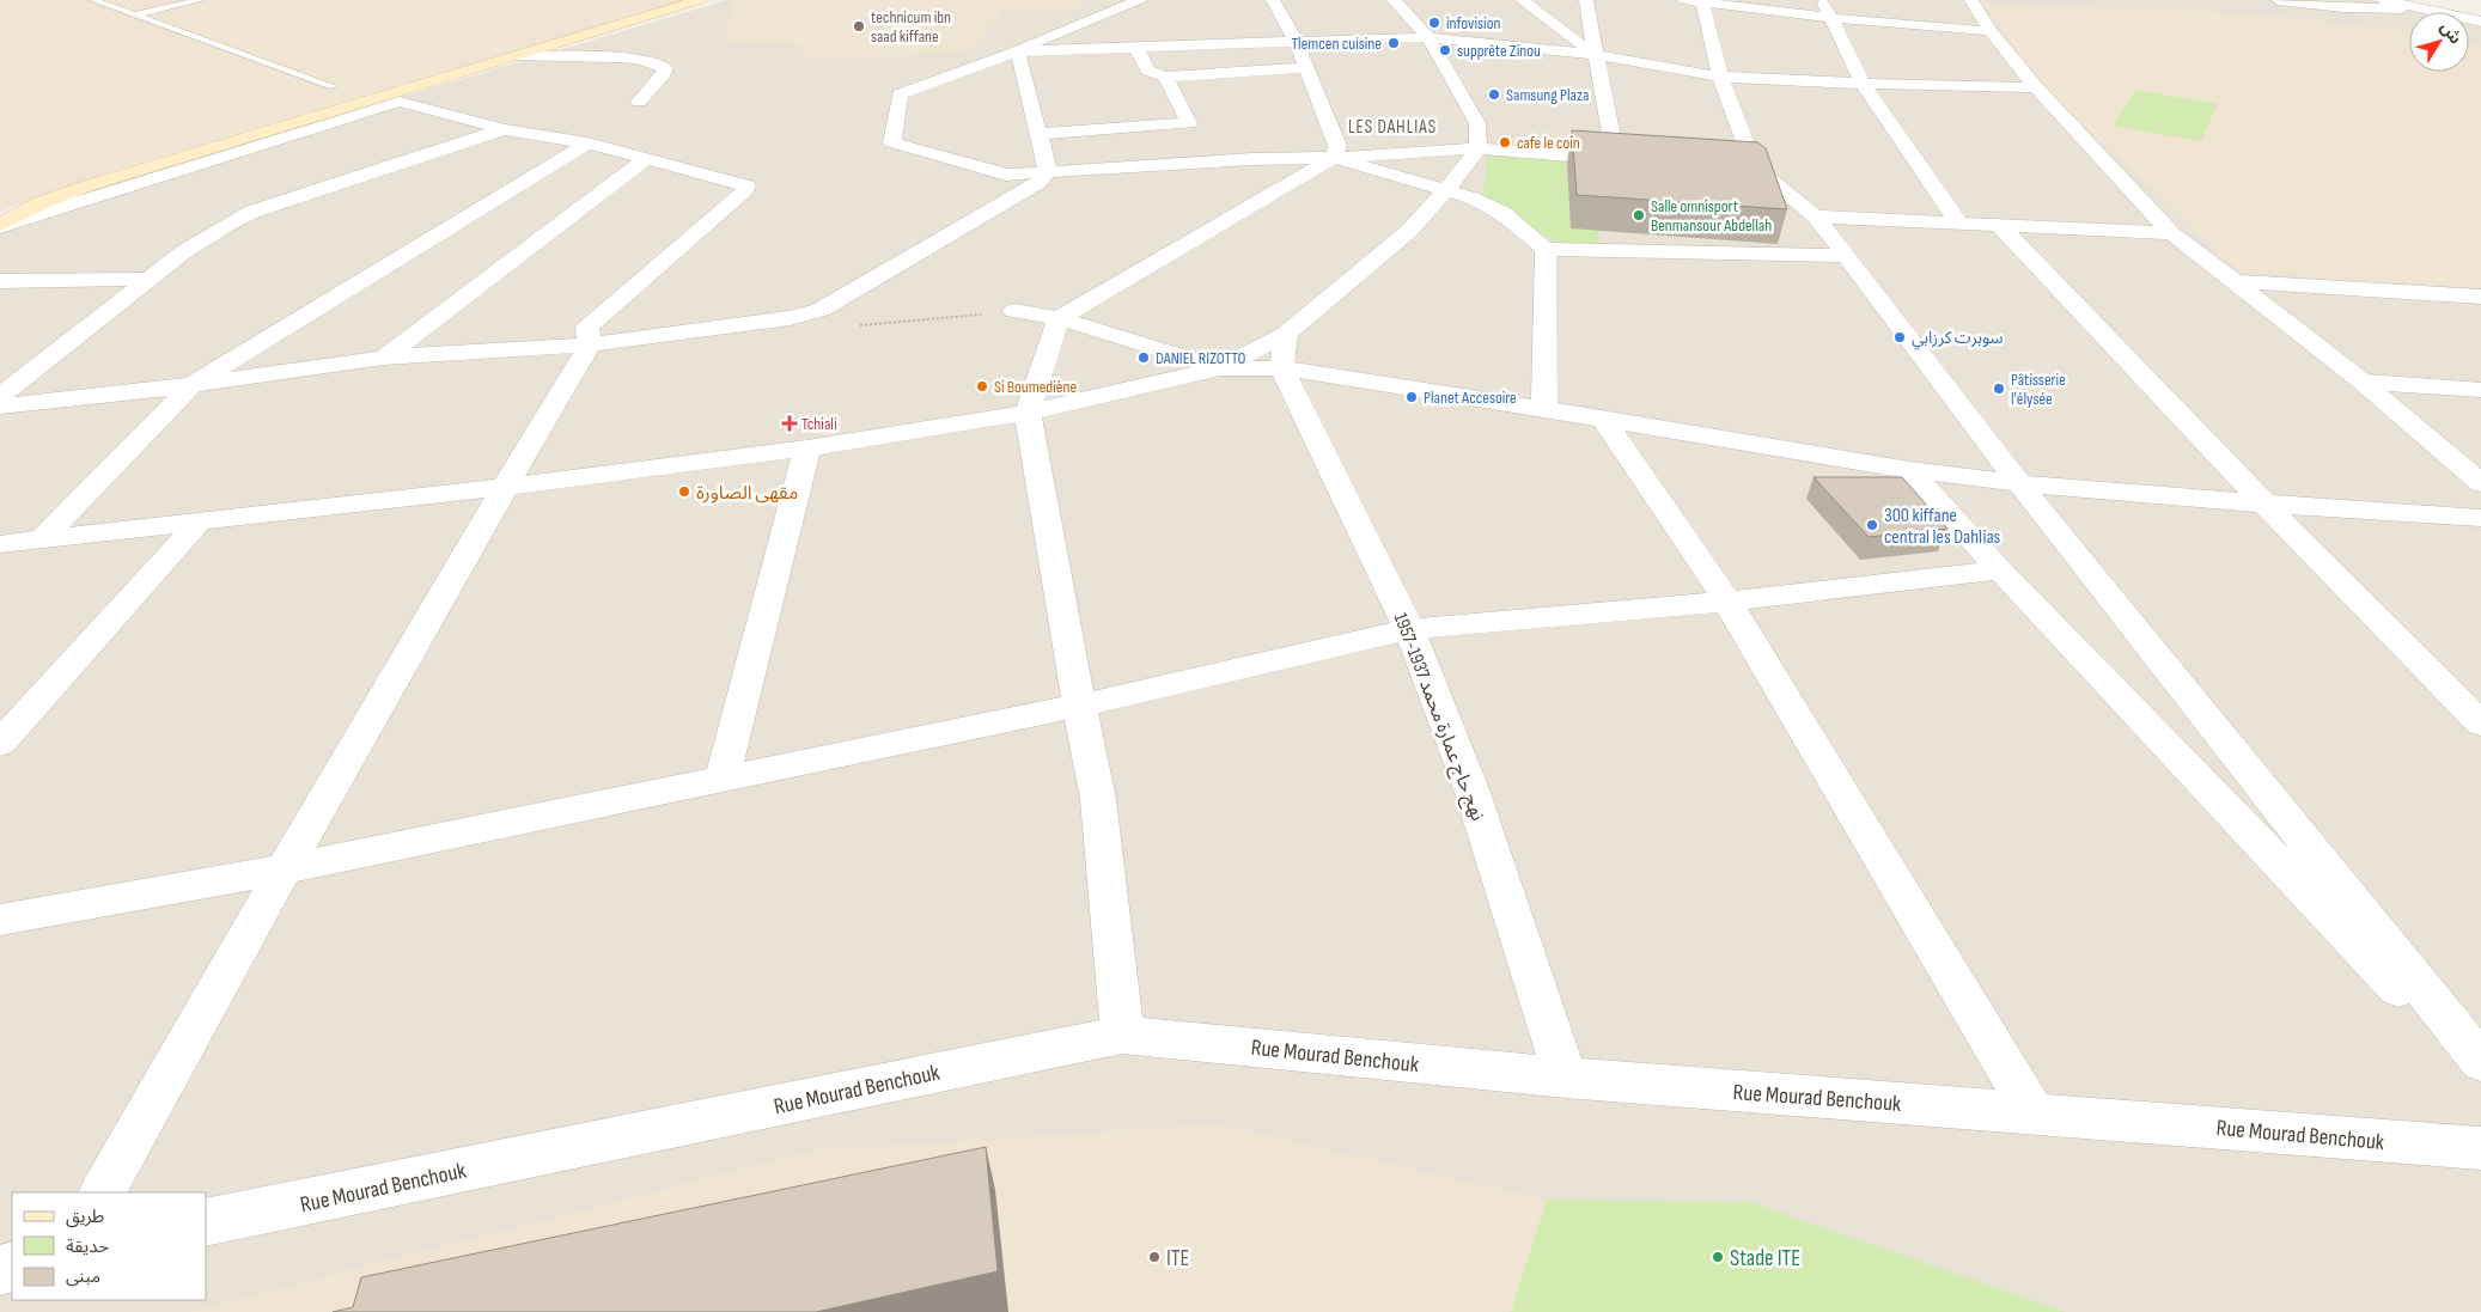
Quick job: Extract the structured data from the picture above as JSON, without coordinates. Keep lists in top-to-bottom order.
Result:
{
  "streets": {
    "street": ["نهج حاج عمارة محمد 1937-1957", "Rue Mourad Benchouk"]
  },
  "crossings": [
    ["نهج حاج عمارة محمد 1937-1957", "Rue Mourad Benchouk"]
  ],
  "districts": ["LES DAHLIAS"],
  "places": {
    "other": [
      "infovision",
      "technicum ibn saad kiffane",
      "Tlemcen cuisine",
      "supprête Zinou",
      "Samsung Plaza",
      "cafe le coin",
      "Salle omnisport Benmansour Abdellah",
      "سوبرت كرزابي",
      "DANIEL RIZOTTO",
      "Si Boumediène",
      "Pâtisserie l'élysée",
      "Planet Accesoire",
      "مقهى الصاورة",
      "300 kiffane central les Dahlias",
      "ITE",
      "Stade ITE"
    ],
    "health": ["Tchiali"]
  },
  "legend": ["طريق", "حديقة", "مبنى"],
  "north": "top right"
}
